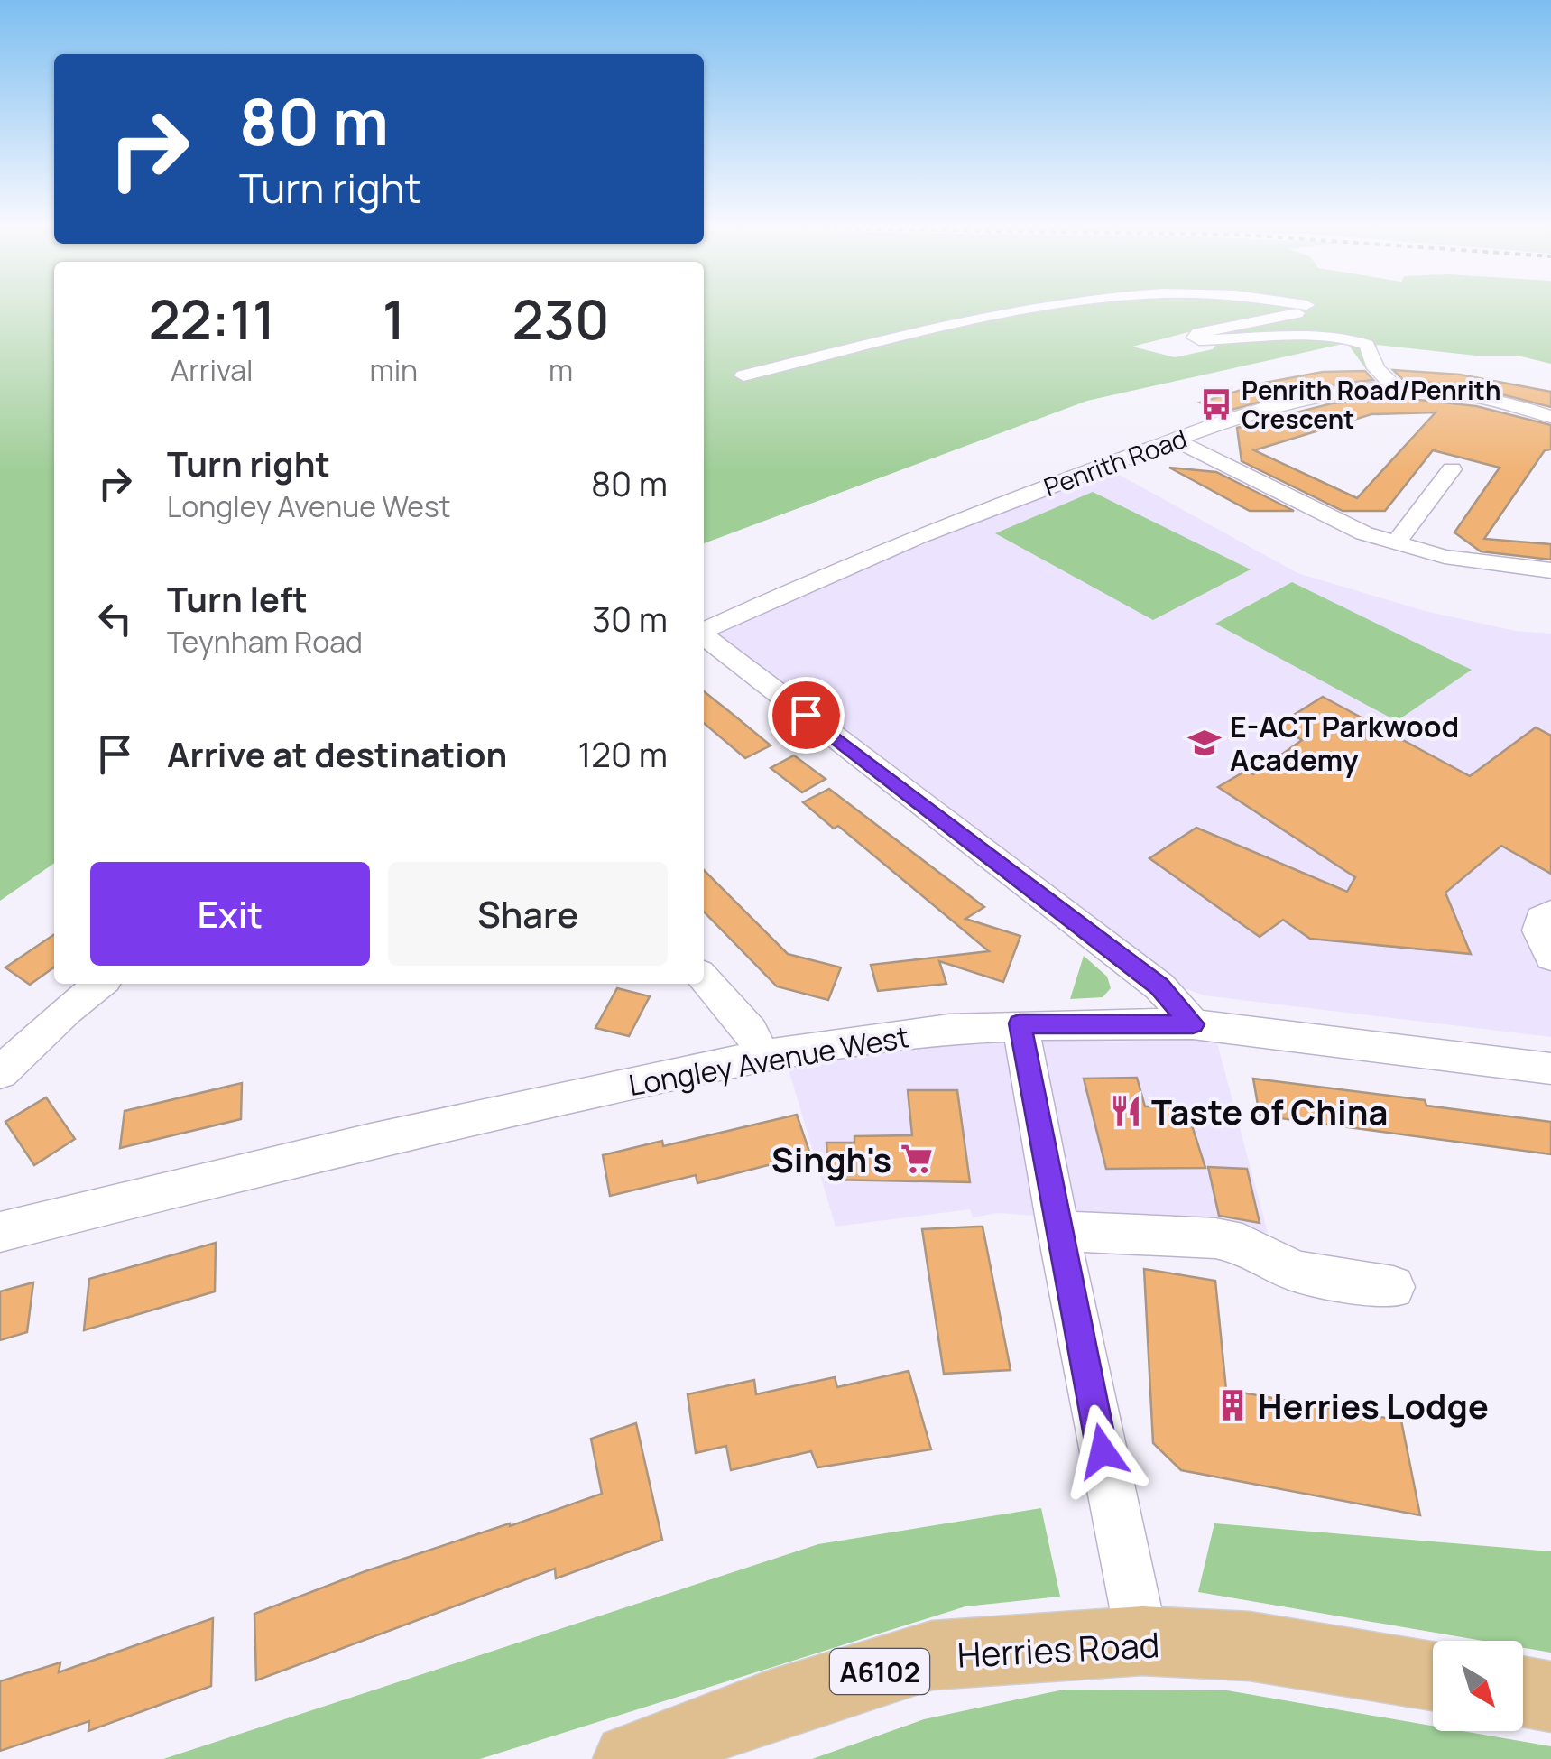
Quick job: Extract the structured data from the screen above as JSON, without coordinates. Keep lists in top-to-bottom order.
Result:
{
  "streets": {
    "main road": ["Herries Road", "A6102"],
    "street": ["Penrith Road", "Longley Avenue West"]
  },
  "places": {
    "bus stop": ["Penrith Road/Penrith Crescent"],
    "school or university": ["E-ACT Parkwood Academy"],
    "restaurant": ["Taste of China"],
    "supermarket": ["Singh's"],
    "building": ["Herries Lodge"]
  },
  "north": "bottom right",
  "page": {
    "turn": ["80 m", "Turn right"],
    "eta": [
      "22:11",
      "Arrival",
      "1",
      "min",
      "230",
      "m"
    ],
    "list": [
      {
        "name": "Turn right",
        "note": "Longley Avenue West",
        "value": "80 m"
      },
      {
        "name": "Turn left",
        "note": "Teynham Road",
        "value": "30 m"
      },
      {
        "name": "Arrive at destination",
        "value": "120 m"
      }
    ],
    "buttons": ["Exit", "Share"]
  }
}
